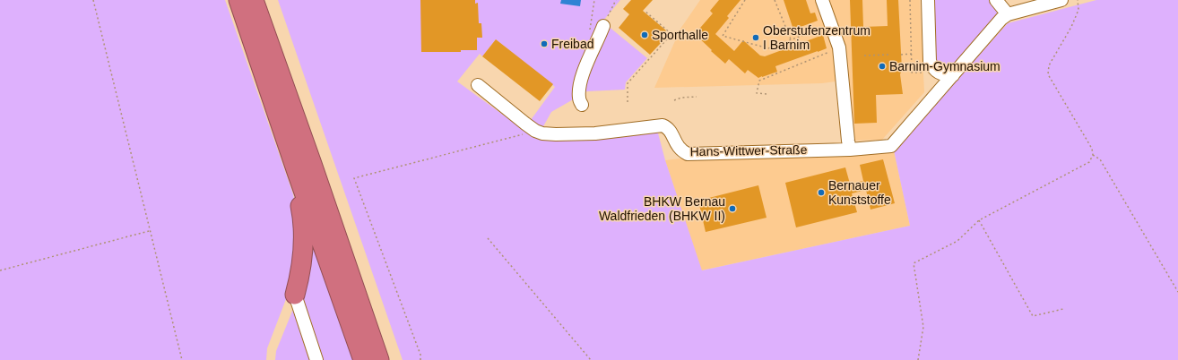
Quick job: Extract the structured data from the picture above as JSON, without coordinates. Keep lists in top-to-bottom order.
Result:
{
  "streets": {
    "street": ["Hans-Wittwer-Straße"]
  },
  "places": [
    "Sporthalle",
    "Oberstufenzentrum I Barnim",
    "Freibad",
    "Barnim-Gymnasium",
    "Bernauer Kunststoffe",
    "BHKW Bernau Waldfrieden (BHKW II)"
  ]
}
